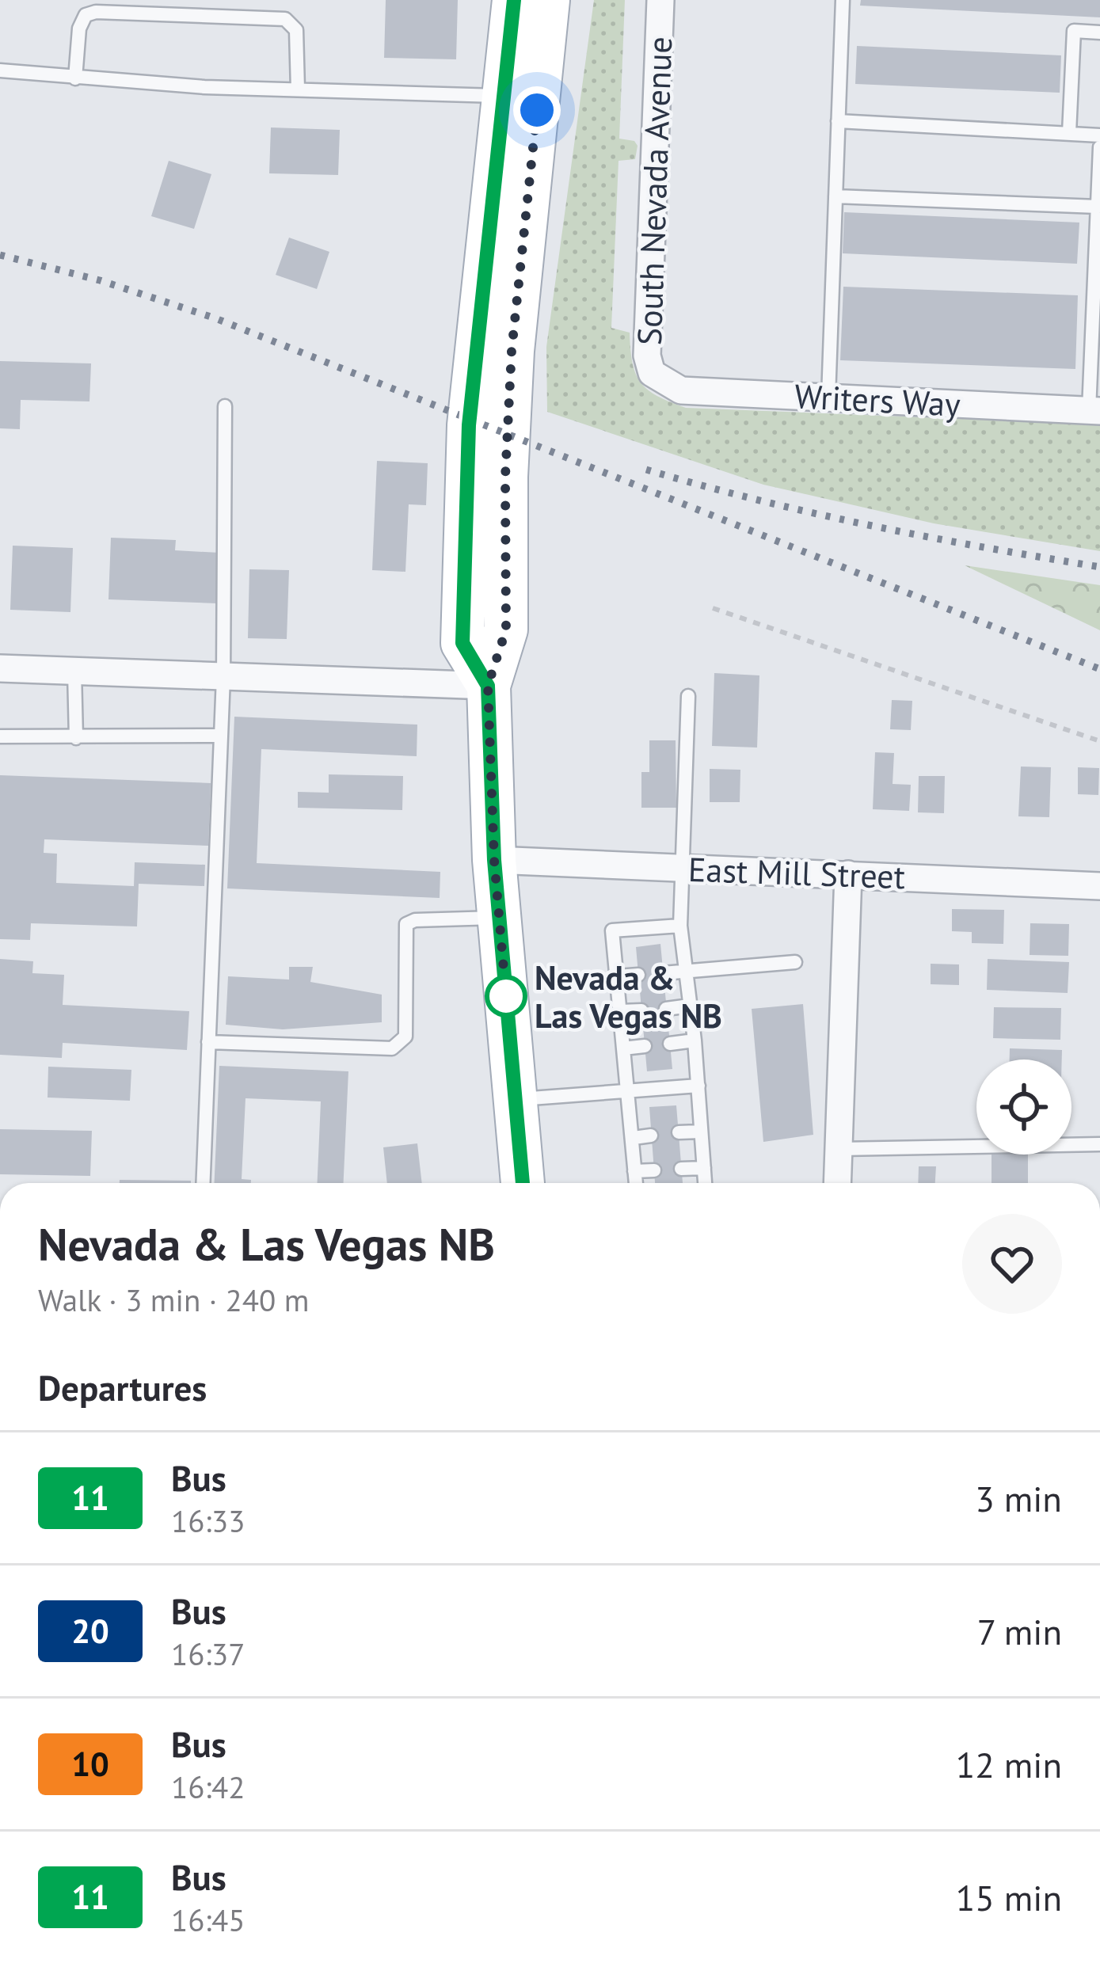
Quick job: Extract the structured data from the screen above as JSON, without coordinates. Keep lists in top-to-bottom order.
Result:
{
  "streets": {
    "street": ["South Nevada Avenue", "Writers Way", "East Mill Street"]
  },
  "crossings": [
    ["South Nevada Avenue", "Writers Way"]
  ],
  "places": ["Nevada & Las Vegas NB"],
  "lines": ["bus line 11"],
  "page": {
    "heading": [
      ["Nevada & Las Vegas NB", "Walk · 3 min · 240 m"],
      "Departures"
    ],
    "list": [
      {
        "mark": "11",
        "name": "Bus",
        "note": "16:33",
        "value": "3 min"
      },
      {
        "mark": "20",
        "name": "Bus",
        "note": "16:37",
        "value": "7 min"
      },
      {
        "mark": "10",
        "name": "Bus",
        "note": "16:42",
        "value": "12 min"
      },
      {
        "mark": "11",
        "name": "Bus",
        "note": "16:45",
        "value": "15 min"
      }
    ]
  }
}
